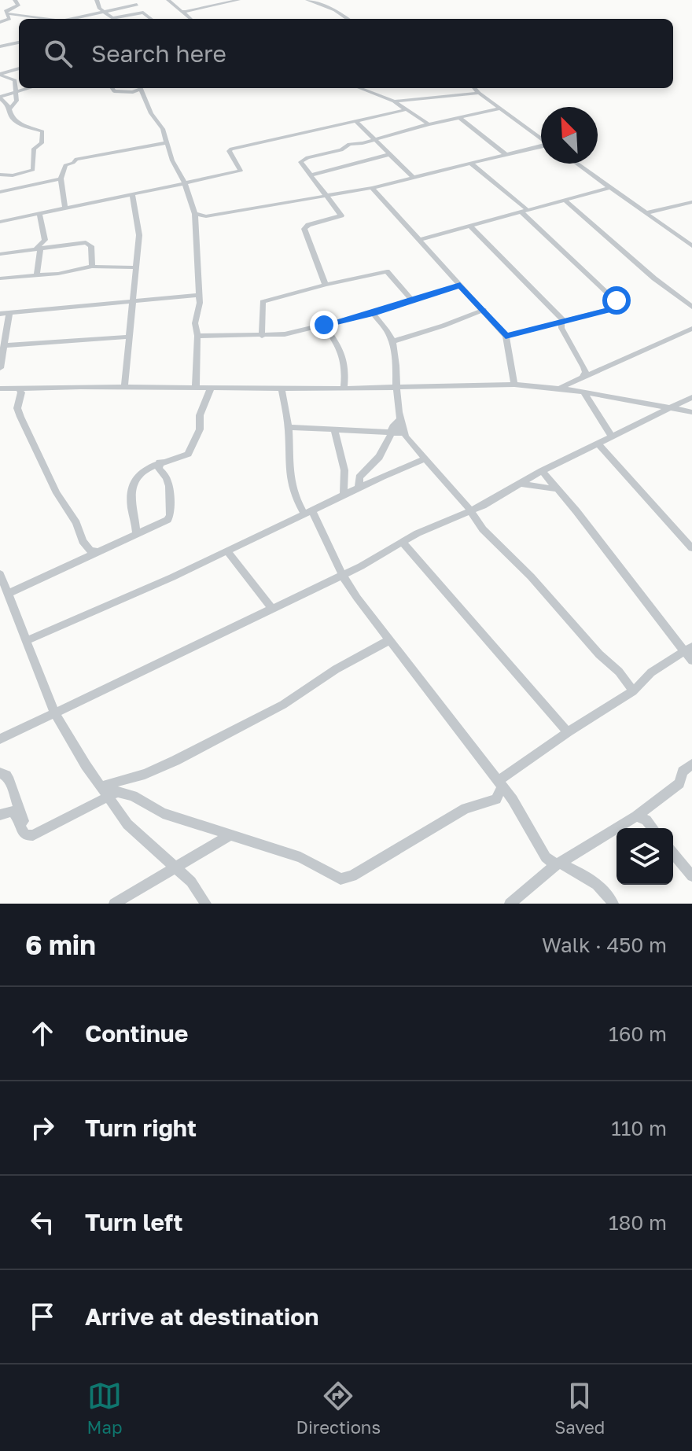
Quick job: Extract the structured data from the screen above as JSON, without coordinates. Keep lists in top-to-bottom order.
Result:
{
  "north": "top left",
  "page": {
    "search": "Search here",
    "heading": ["6 min", "Walk · 450 m"],
    "list": [
      ["Continue", "160 m"],
      ["Turn right", "110 m"],
      ["Turn left", "180 m"],
      "Arrive at destination"
    ],
    "nav": ["Map", "Directions", "Saved"]
  }
}
